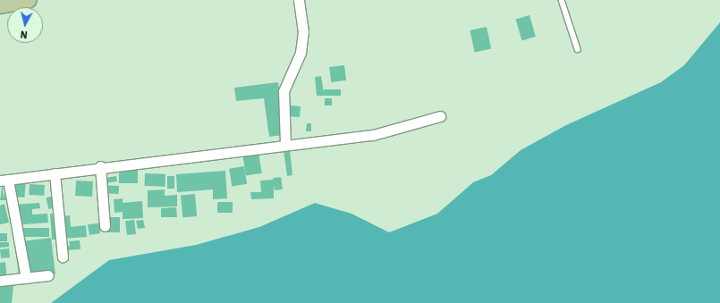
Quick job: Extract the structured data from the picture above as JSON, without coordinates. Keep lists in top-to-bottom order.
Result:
{
  "north": "bottom"
}
